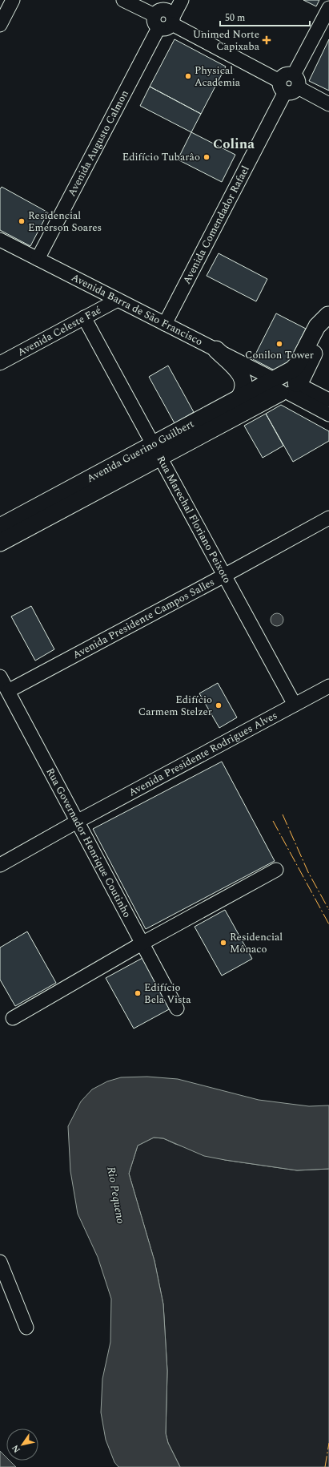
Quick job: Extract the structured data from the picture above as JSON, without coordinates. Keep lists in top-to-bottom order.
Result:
{
  "streets": {
    "main road": ["Avenida Guerino Guilbert"],
    "street": [
      "Avenida Augusto Calmon",
      "Avenida Comendador Rafael",
      "Avenida Barra de São Francisco",
      "Avenida Celeste Faé",
      "Rua Marechal Floriano Peixoto",
      "Avenida Presidente Campos Salles",
      "Avenida Presidente Rodrigues Alves",
      "Rua Governador Henrique Coutinho"
    ]
  },
  "crossings": [
    ["Avenida Augusto Calmon", "Avenida Barra de São Francisco"],
    ["Avenida Comendador Rafael", "Avenida Barra de São Francisco"],
    ["Avenida Barra de São Francisco", "Avenida Celeste Faé"],
    ["Avenida Barra de São Francisco", "Avenida Guerino Guilbert"],
    ["Avenida Celeste Faé", "Rua Marechal Floriano Peixoto"],
    ["Avenida Guerino Guilbert", "Rua Marechal Floriano Peixoto"],
    ["Rua Marechal Floriano Peixoto", "Avenida Presidente Campos Salles"],
    ["Rua Marechal Floriano Peixoto", "Avenida Presidente Rodrigues Alves"],
    ["Avenida Presidente Campos Salles", "Rua Governador Henrique Coutinho"],
    ["Avenida Presidente Rodrigues Alves", "Rua Governador Henrique Coutinho"]
  ],
  "districts": ["Colina"],
  "water": ["Rio Pequeno"],
  "places": {
    "health": ["Unimed Norte Capixaba"],
    "other": [
      "Physical Academia",
      "Edifício Tubarâo",
      "Residencial Emerson Soares",
      "Conilon Tower",
      "Edifício Carmem Stelzer",
      "Residencial Mônaco",
      "Edifício Bela Vista"
    ]
  },
  "scale_bar": "50 m",
  "north": "bottom left"
}
